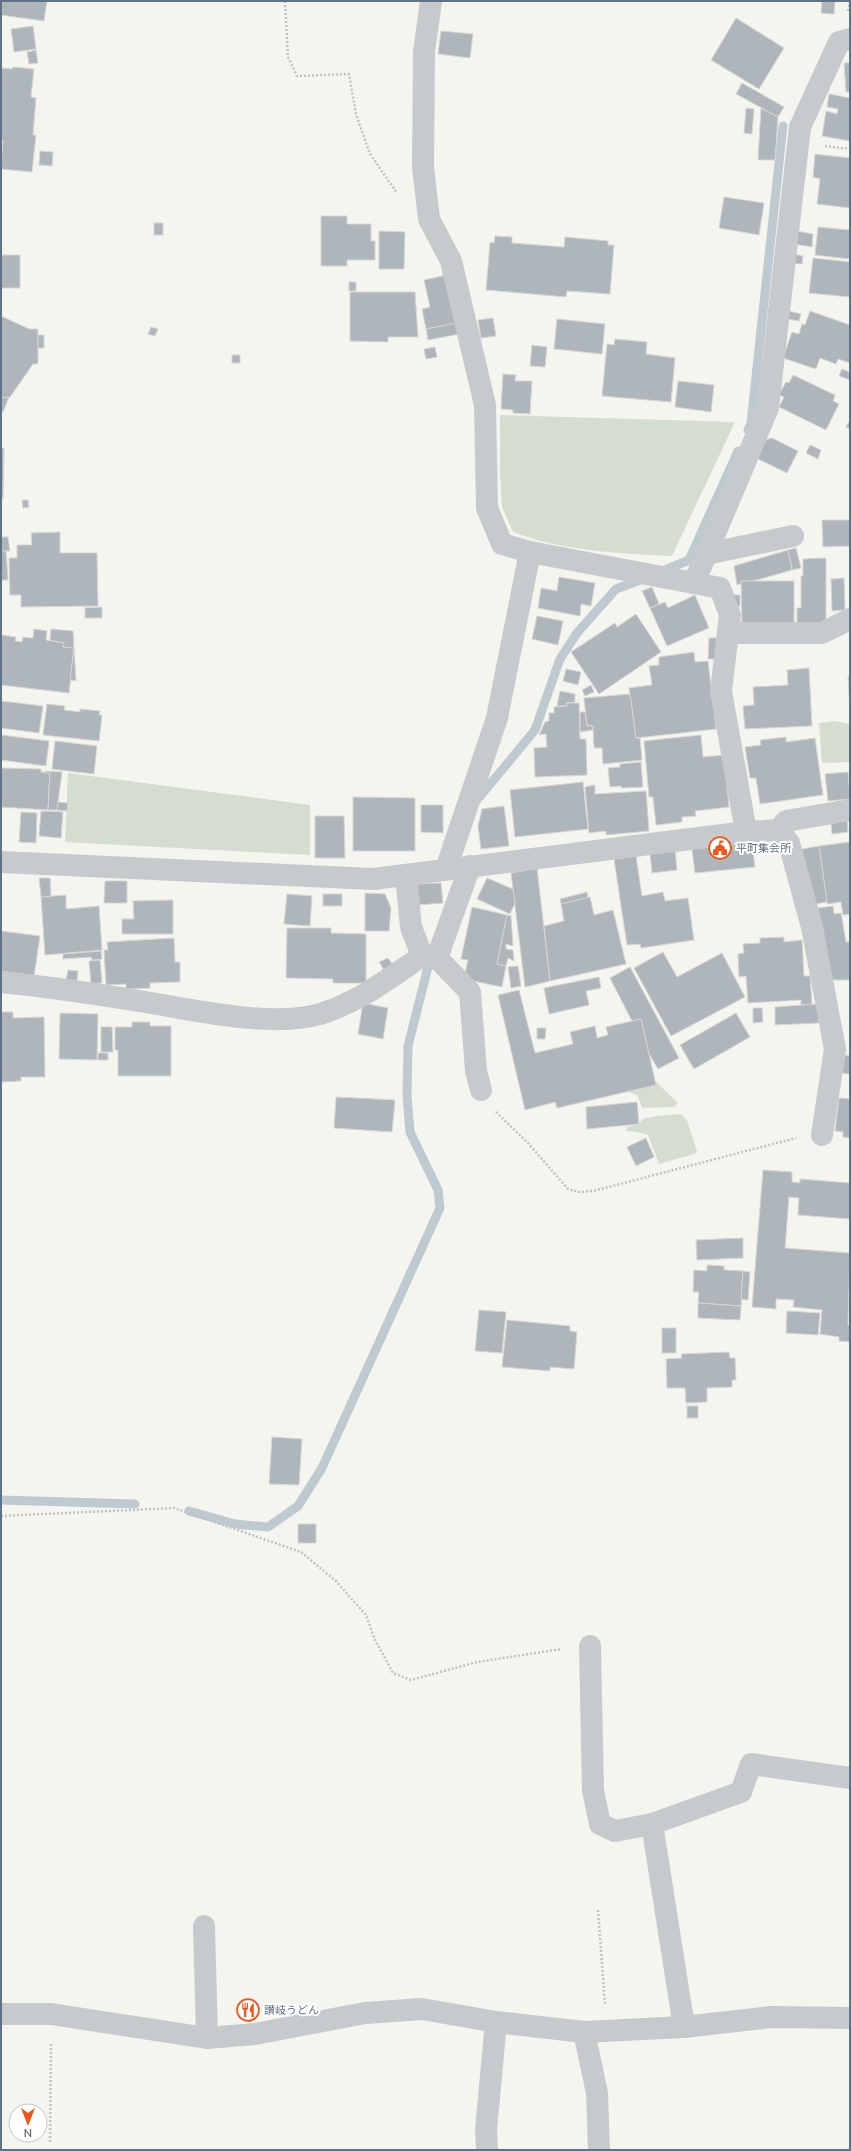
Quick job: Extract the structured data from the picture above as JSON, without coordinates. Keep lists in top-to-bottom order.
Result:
{
  "places": {
    "public building": ["平町集会所"],
    "restaurant": ["讃岐うどん"]
  },
  "north": "bottom"
}
